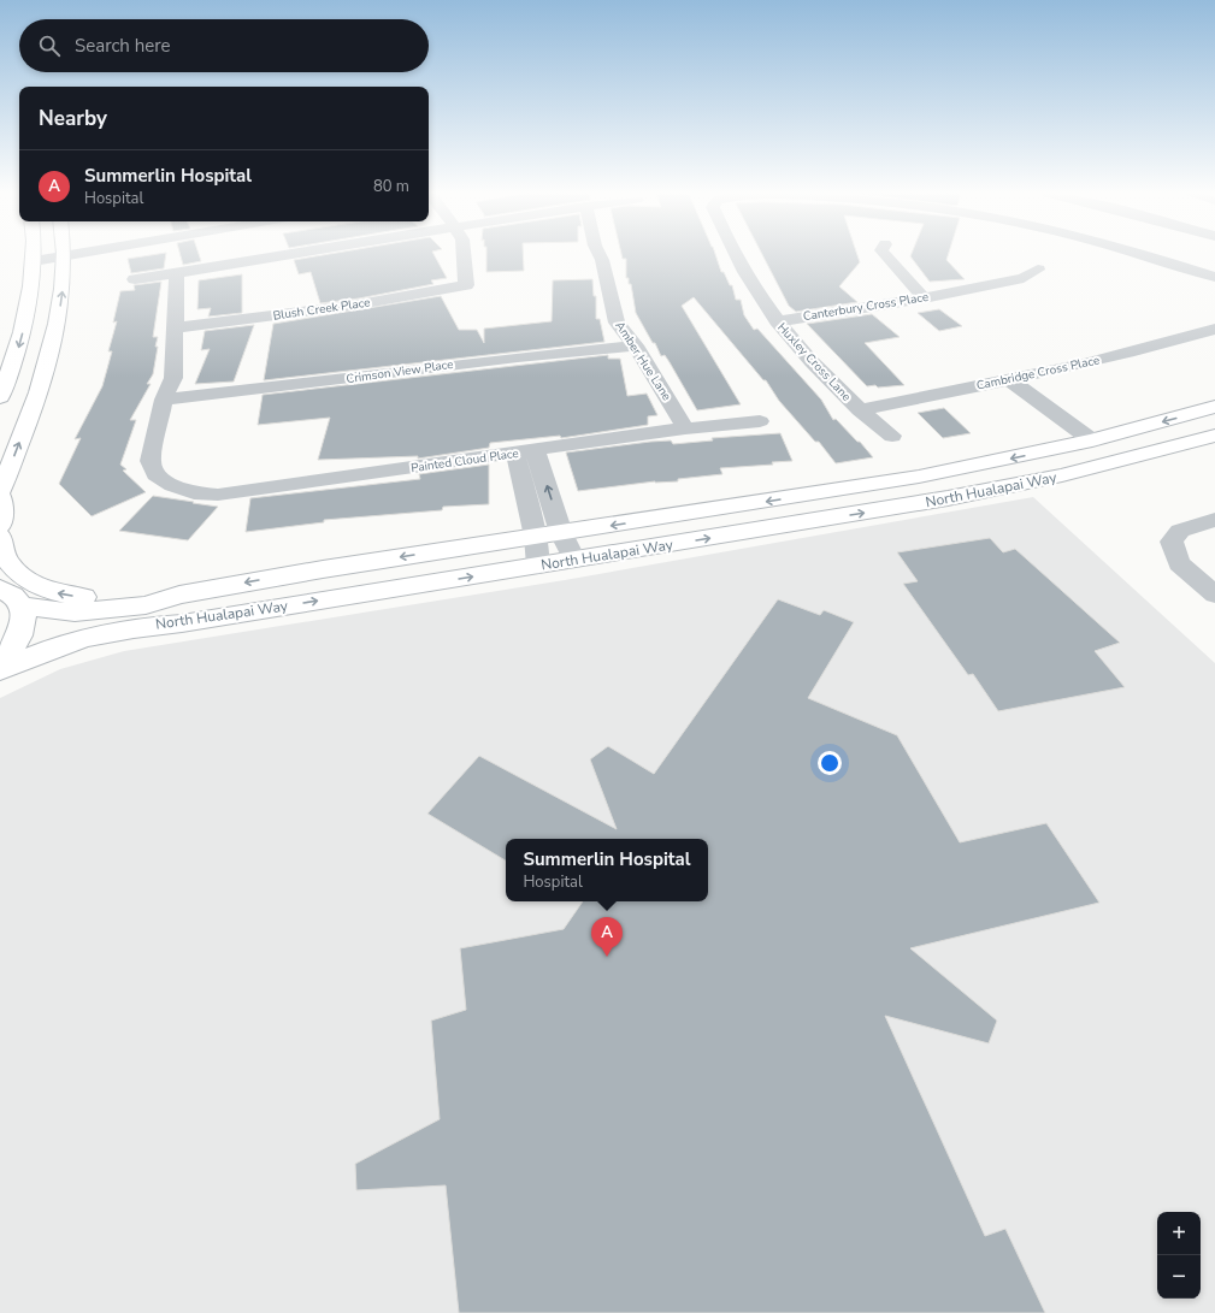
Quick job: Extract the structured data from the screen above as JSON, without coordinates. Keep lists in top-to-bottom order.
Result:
{
  "streets": {
    "main road": ["North Hualapai Way"],
    "street": [
      "Canterbury Cross Place",
      "Blush Creek Place",
      "Amber Hue Lane",
      "Huxley Cross Lane",
      "Crimson View Place",
      "Cambridge Cross Place",
      "Painted Cloud Place"
    ]
  },
  "crossings": [
    ["Canterbury Cross Place", "Huxley Cross Lane"],
    ["Blush Creek Place", "Painted Cloud Place"],
    ["Amber Hue Lane", "Crimson View Place"],
    ["Amber Hue Lane", "Painted Cloud Place"],
    ["Huxley Cross Lane", "Cambridge Cross Place"],
    ["Crimson View Place", "Painted Cloud Place"]
  ],
  "page": {
    "search": "Search here",
    "heading": "Nearby",
    "list": [
      {
        "mark": "A",
        "name": "Summerlin Hospital",
        "note": "Hospital",
        "value": "80 m"
      }
    ],
    "popup": ["Summerlin Hospital", "Hospital"],
    "pins": "A",
    "map_buttons": ["+", "−"]
  }
}
